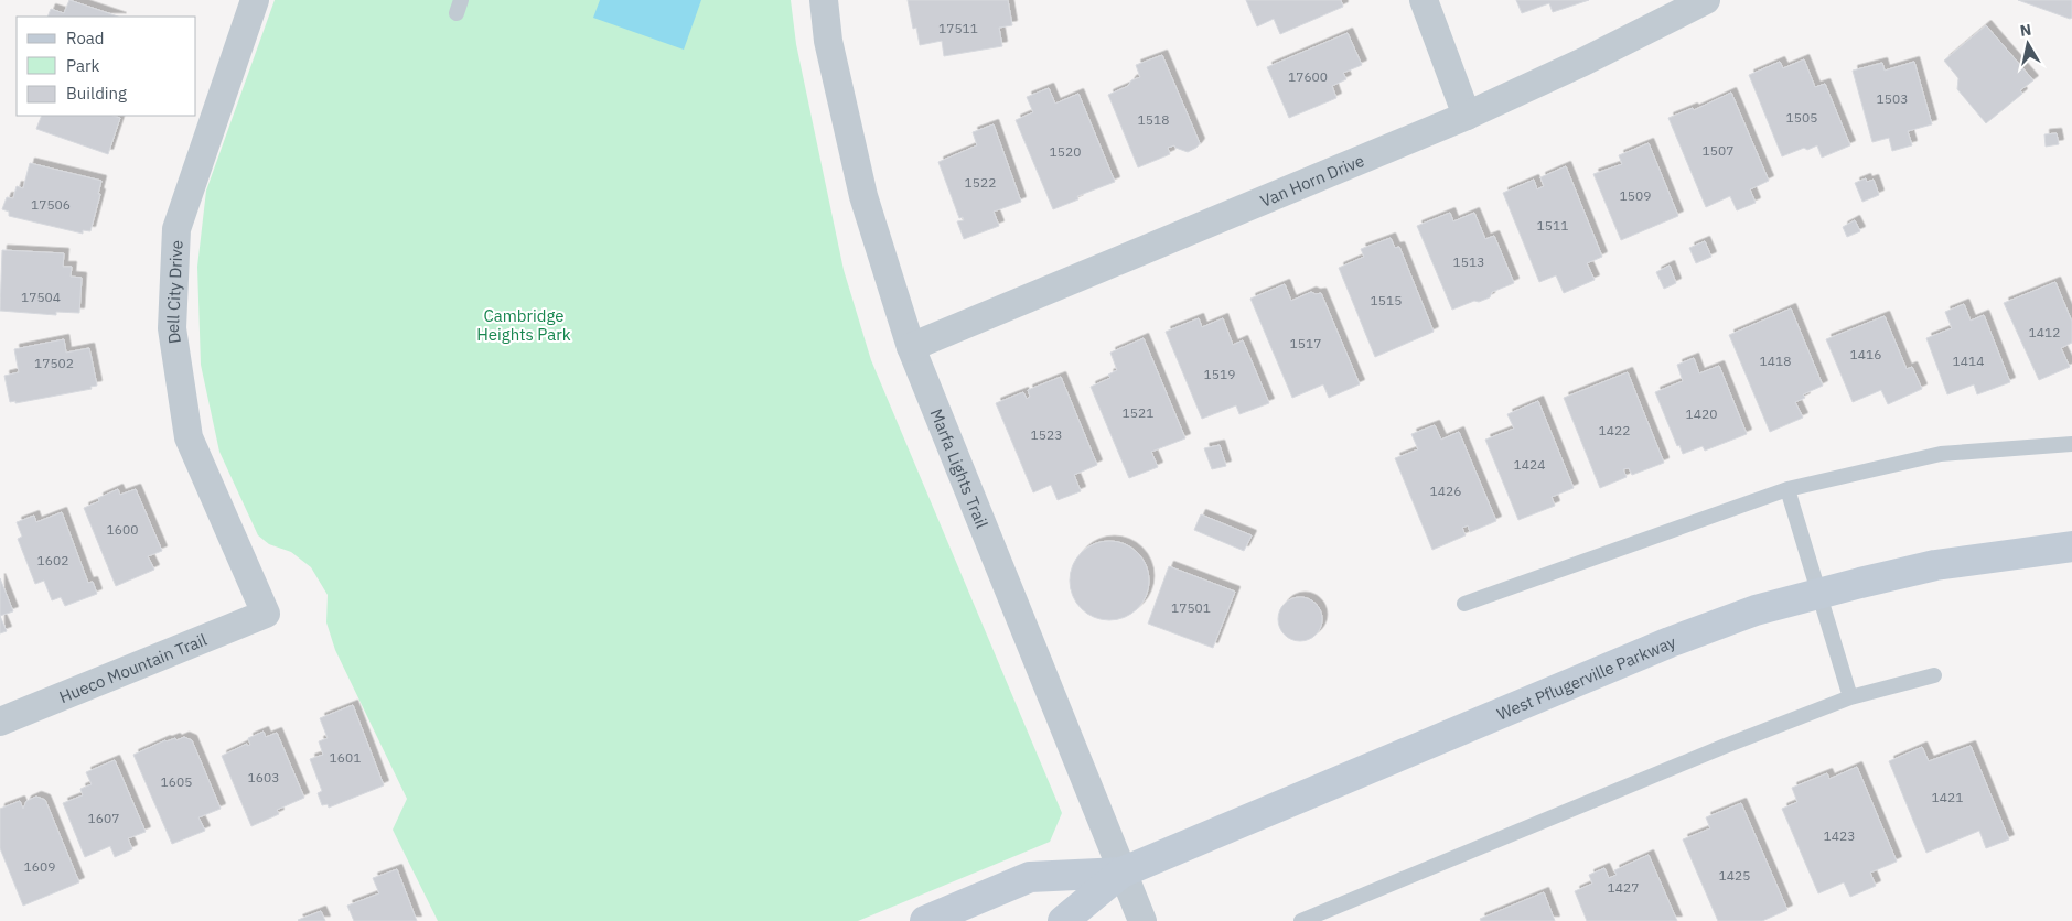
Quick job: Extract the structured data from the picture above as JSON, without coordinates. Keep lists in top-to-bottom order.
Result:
{
  "streets": {
    "main road": ["West Pflugerville Parkway"],
    "street": [
      "Van Horn Drive",
      "Dell City Drive",
      "Marfa Lights Trail",
      "Hueco Mountain Trail"
    ]
  },
  "crossings": [
    ["Van Horn Drive", "Marfa Lights Trail"],
    ["Dell City Drive", "Hueco Mountain Trail"],
    ["Marfa Lights Trail", "West Pflugerville Parkway"]
  ],
  "parks": ["Cambridge Heights Park"],
  "house_numbers": [
    "17511",
    "17600",
    "1503",
    "1505",
    "1518",
    "1507",
    "1520",
    "1522",
    "1509",
    "17506",
    "1511",
    "1513",
    "17504",
    "1515",
    "1412",
    "1517",
    "1416",
    "1418",
    "1414",
    "17502",
    "1519",
    "1521",
    "1420",
    "1422",
    "1523",
    "1424",
    "1426",
    "1600",
    "1602",
    "17501",
    "1601",
    "1603",
    "1605",
    "1421",
    "1607",
    "1423",
    "1609",
    "1425",
    "1427"
  ],
  "legend": ["Road", "Park", "Building"],
  "north": "top"
}
